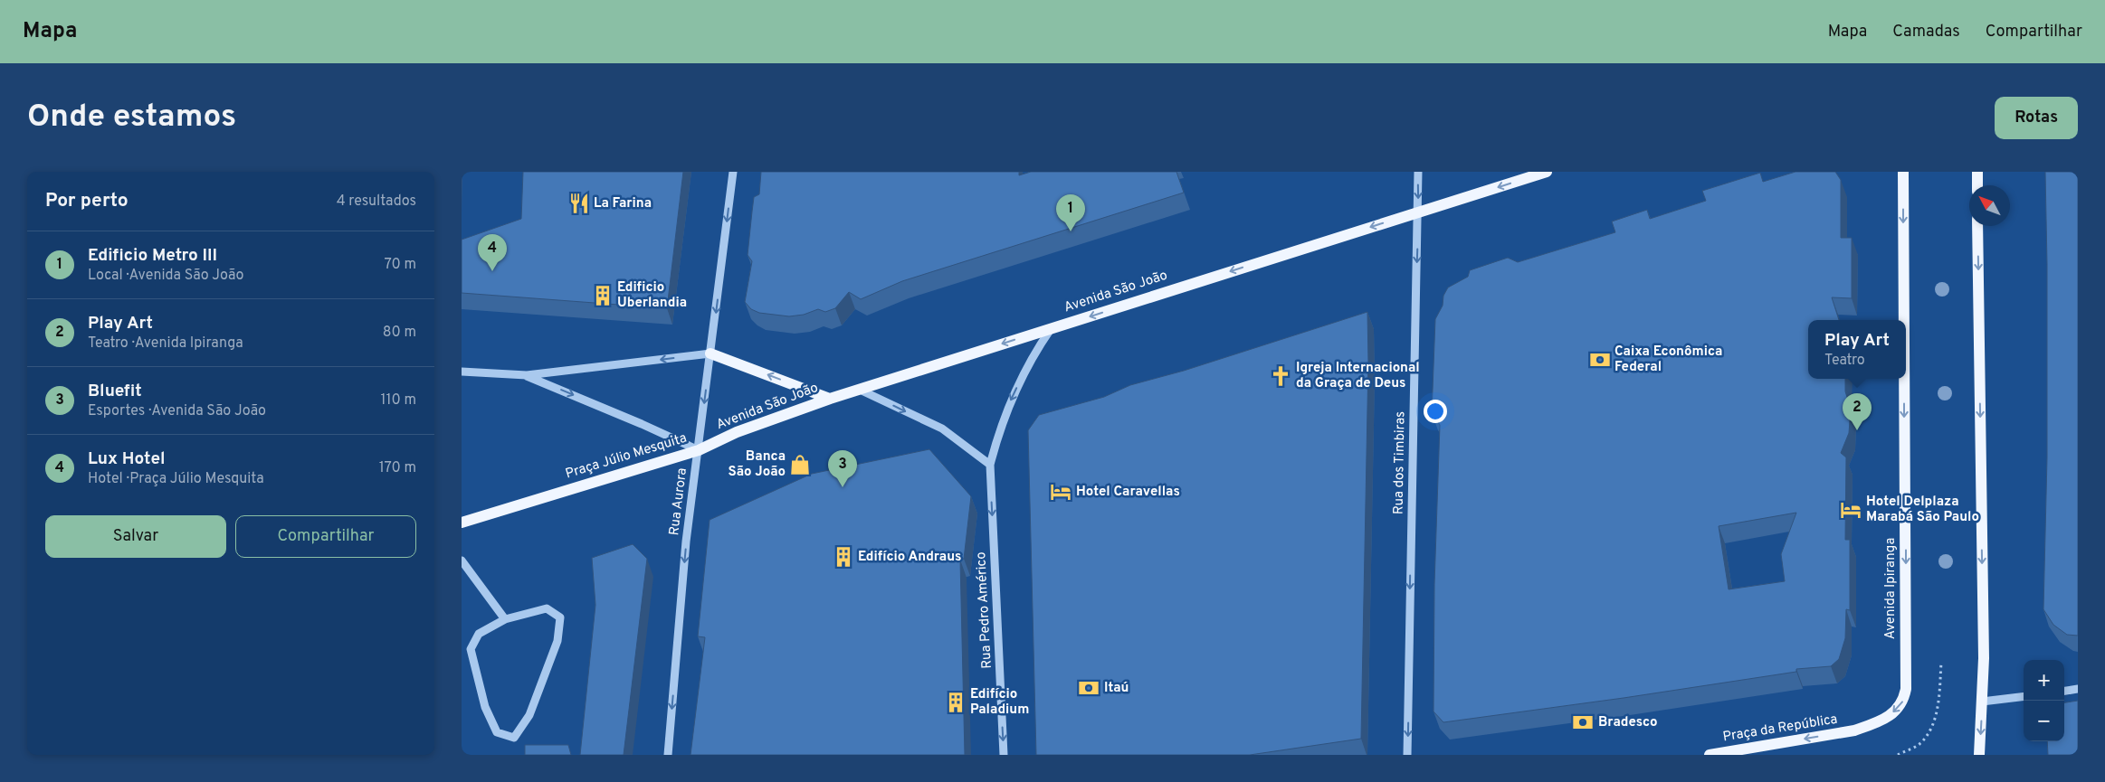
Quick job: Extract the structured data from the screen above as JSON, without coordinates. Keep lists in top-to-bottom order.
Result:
{
  "streets": {
    "main road": [
      "Avenida São João",
      "Praça Júlio Mesquita",
      "Avenida Ipiranga",
      "Praça da República"
    ],
    "street": ["Rua dos Timbiras", "Rua Aurora", "Rua Pedro Américo"]
  },
  "crossings": [
    ["Avenida São João", "Praça Júlio Mesquita"],
    ["Avenida São João", "Rua dos Timbiras"],
    ["Avenida São João", "Rua Aurora"],
    ["Avenida São João", "Rua Pedro Américo"],
    ["Praça Júlio Mesquita", "Rua Aurora"],
    ["Avenida Ipiranga", "Praça da República"]
  ],
  "one_way": [
    "Avenida São João",
    "Rua dos Timbiras",
    "Rua Aurora",
    "Rua Pedro Américo",
    "Praça da República"
  ],
  "places": {
    "restaurant": ["La Farina"],
    "building": ["Edificio Uberlandia", "Edifício Andraus", "Edifício Paladium"],
    "bank": ["Caixa Econômica Federal", "Itaú", "Bradesco"],
    "church": ["Igreja Internacional da Graça de Deus"],
    "shop": ["Banca São João"],
    "hotel": ["Hotel Caravellas", "Hotel Delplaza Marabá São Paulo"]
  },
  "north": "top left",
  "page": {
    "header": "Mapa",
    "nav": ["Mapa", "Camadas", "Compartilhar"],
    "buttons": [
      "Rotas",
      ["Salvar", "Compartilhar"]
    ],
    "title": "Onde estamos",
    "heading": ["Por perto", "4 resultados"],
    "pins": [
      "1",
      "4",
      "2",
      "3"
    ],
    "list": [
      {
        "mark": "1",
        "name": "Edificio Metro III",
        "note": "Local · Avenida São João",
        "value": "70 m"
      },
      {
        "mark": "2",
        "name": "Play Art",
        "note": "Teatro · Avenida Ipiranga",
        "value": "80 m"
      },
      {
        "mark": "3",
        "name": "Bluefit",
        "note": "Esportes · Avenida São João",
        "value": "110 m"
      },
      {
        "mark": "4",
        "name": "Lux Hotel",
        "note": "Hotel · Praça Júlio Mesquita",
        "value": "170 m"
      }
    ],
    "popup": ["Play Art", "Teatro"],
    "map_buttons": ["+", "−"]
  }
}
